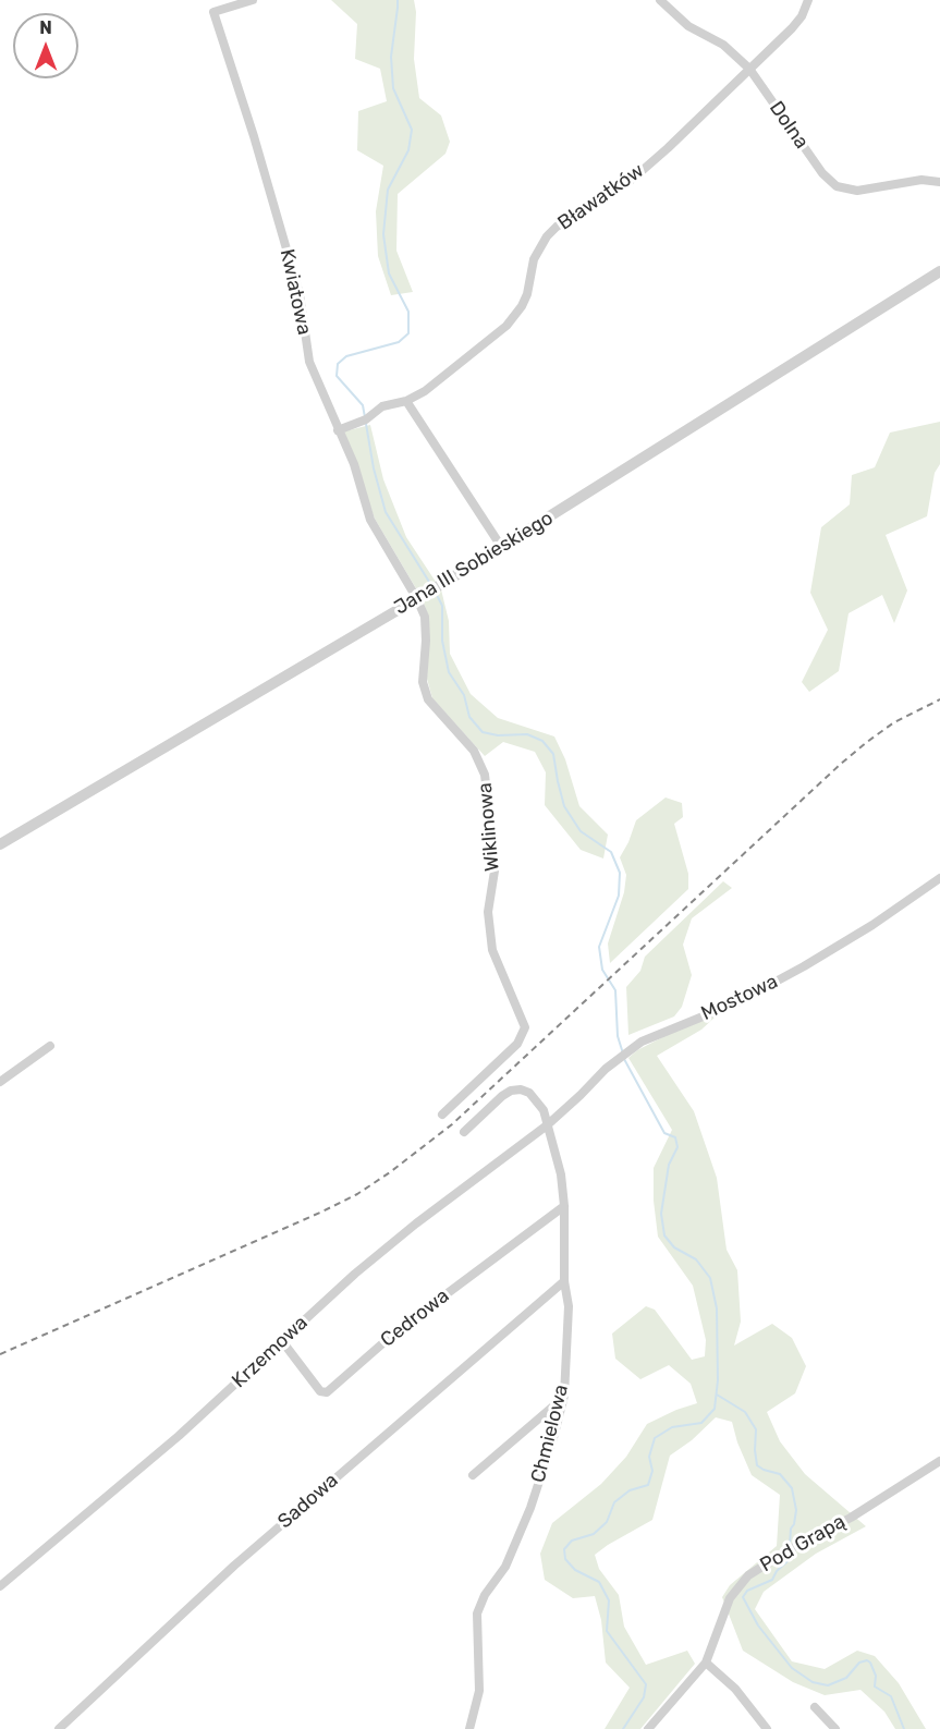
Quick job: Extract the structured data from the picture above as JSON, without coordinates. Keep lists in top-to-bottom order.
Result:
{
  "streets": {
    "street": [
      "Dolna",
      "Bławatków",
      "Kwiatowa",
      "Jana III Sobieskiego",
      "Wiklinowa",
      "Mostowa",
      "Cedrowa",
      "Krzemowa",
      "Chmielowa",
      "Sadowa",
      "Pod Grapą"
    ]
  },
  "crossings": [
    ["Dolna", "Bławatków"],
    ["Bławatków", "Kwiatowa"],
    ["Kwiatowa", "Jana III Sobieskiego"],
    ["Kwiatowa", "Wiklinowa"],
    ["Jana III Sobieskiego", "Wiklinowa"],
    ["Mostowa", "Krzemowa"],
    ["Mostowa", "Chmielowa"],
    ["Cedrowa", "Krzemowa"],
    ["Cedrowa", "Chmielowa"],
    ["Krzemowa", "Chmielowa"],
    ["Chmielowa", "Sadowa"]
  ],
  "north": "top"
}
